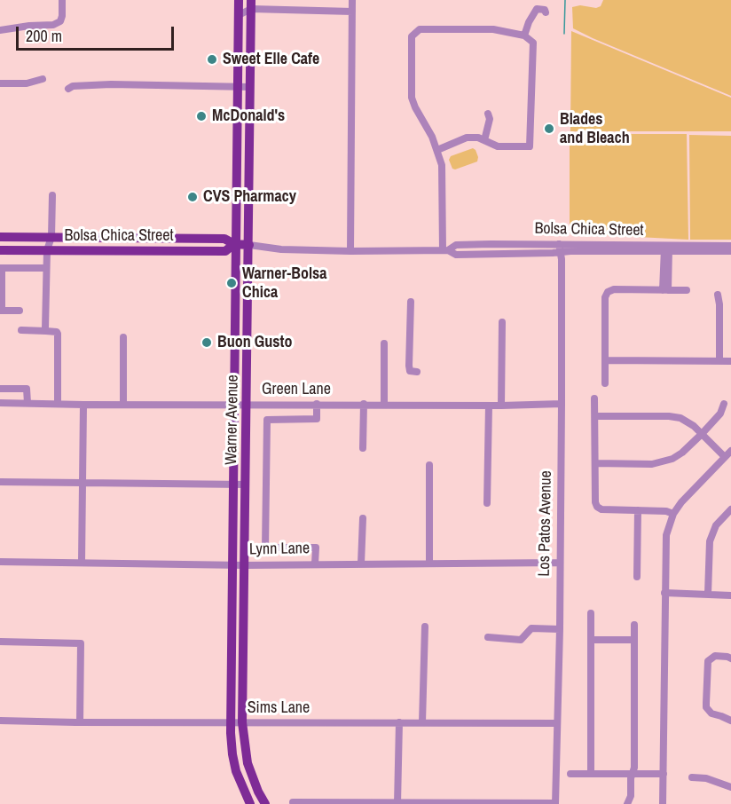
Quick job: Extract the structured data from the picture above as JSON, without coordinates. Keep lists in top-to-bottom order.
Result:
{
  "streets": {
    "main road": ["Bolsa Chica Street", "Warner Avenue"],
    "street": [
      "Green Lane",
      "Los Patos Avenue",
      "Lynn Lane",
      "Sims Lane"
    ]
  },
  "crossings": [
    ["Bolsa Chica Street", "Warner Avenue"],
    ["Bolsa Chica Street", "Los Patos Avenue"],
    ["Green Lane", "Warner Avenue"],
    ["Green Lane", "Los Patos Avenue"],
    ["Warner Avenue", "Lynn Lane"],
    ["Warner Avenue", "Sims Lane"],
    ["Los Patos Avenue", "Lynn Lane"],
    ["Los Patos Avenue", "Sims Lane"]
  ],
  "places": [
    "Sweet Elle Cafe",
    "McDonald's",
    "Blades and Bleach",
    "CVS Pharmacy",
    "Warner-Bolsa Chica",
    "Buon Gusto"
  ],
  "scale_bar": "200 m"
}
